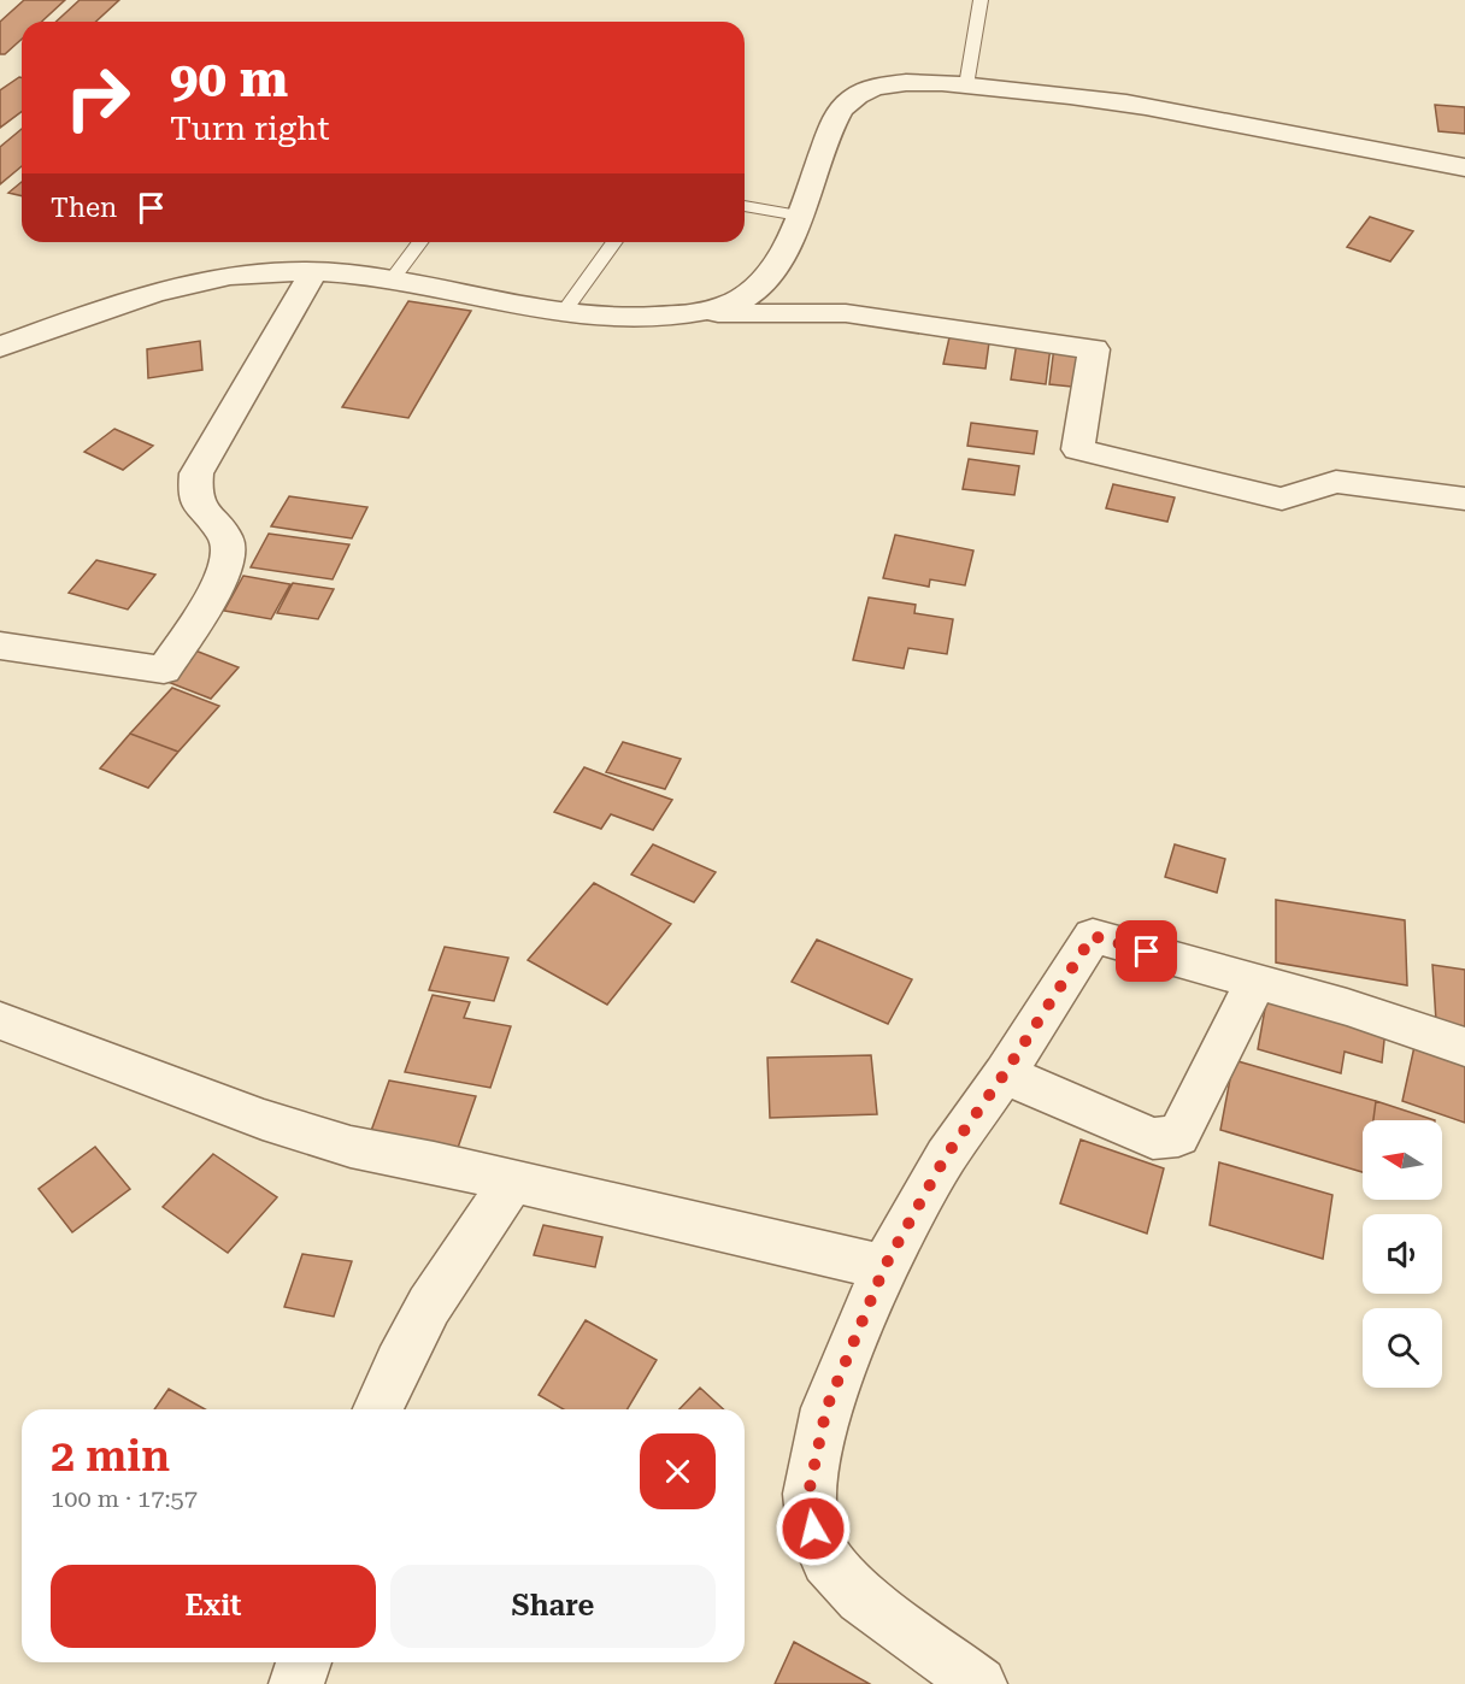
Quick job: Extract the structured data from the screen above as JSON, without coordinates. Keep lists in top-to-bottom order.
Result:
{
  "north": "left",
  "page": {
    "turn": ["90 m", "Turn right"],
    "then": "Then",
    "heading": ["2 min", "100 m · 17:57"],
    "buttons": ["Exit", "Share"]
  }
}
